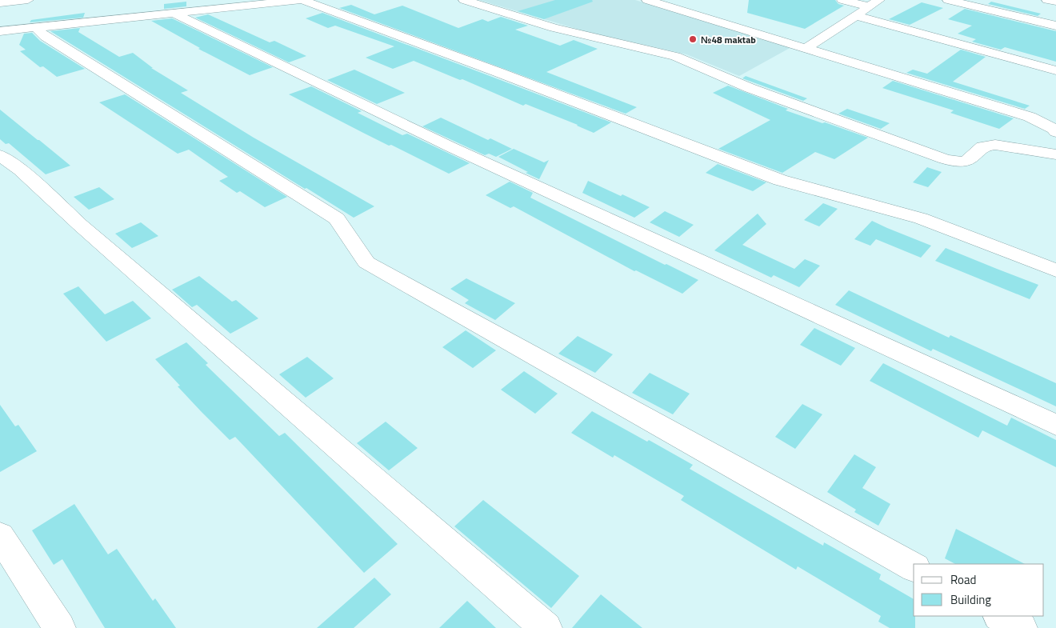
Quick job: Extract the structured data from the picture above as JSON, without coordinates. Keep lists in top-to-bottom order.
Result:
{
  "places": ["№48 maktab"],
  "legend": ["Road", "Building"]
}
